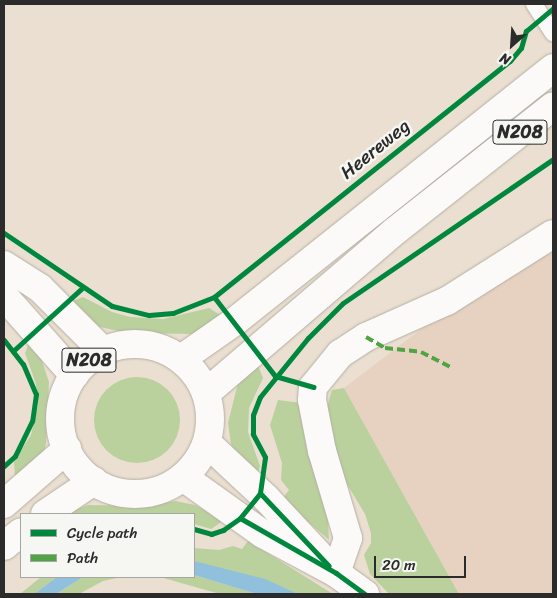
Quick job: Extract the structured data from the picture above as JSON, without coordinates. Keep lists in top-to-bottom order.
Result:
{
  "streets": {
    "main road": ["N208"],
    "cycle path": ["Heereweg"]
  },
  "legend": ["Cycle path", "Path"],
  "scale_bar": "20 m",
  "north": "bottom left"
}
